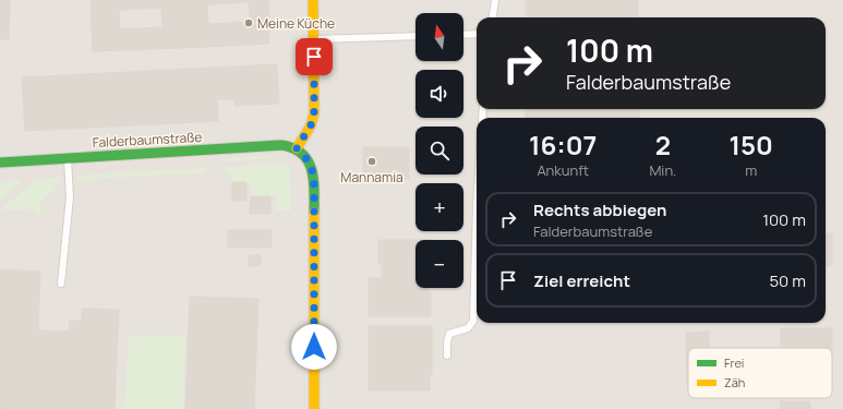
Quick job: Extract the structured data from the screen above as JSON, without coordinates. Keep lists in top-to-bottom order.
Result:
{
  "streets": {
    "street": ["Falderbaumstraße"]
  },
  "places": ["Meine Küche", "Mannamia"],
  "legend": ["Frei", "Zäh"],
  "north": "top",
  "page": {
    "map_buttons": ["+", "−"],
    "turn": ["100 m", "Falderbaumstraße"],
    "eta": [
      "16:07",
      "Ankunft",
      "2",
      "Min.",
      "150",
      "m"
    ],
    "list": [
      {
        "name": "Rechts abbiegen",
        "note": "Falderbaumstraße",
        "value": "100 m"
      },
      {
        "name": "Ziel erreicht",
        "value": "50 m"
      }
    ]
  }
}
